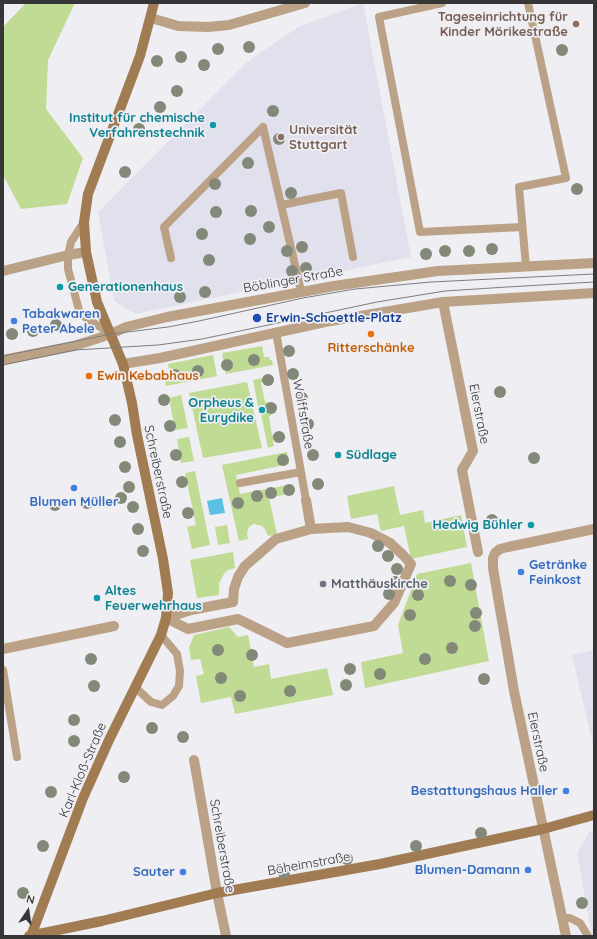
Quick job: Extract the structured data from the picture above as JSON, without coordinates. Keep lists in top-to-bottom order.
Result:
{
  "streets": {
    "main road": ["Schreiberstraße", "Karl-Kloß-Straße", "Böheimstraße"],
    "street": ["Böblinger Straße", "Eierstraße"],
    "lane": ["Wolffstraße"]
  },
  "crossings": [
    ["Böblinger Straße", "Schreiberstraße"],
    ["Eierstraße", "Böheimstraße"],
    ["Schreiberstraße", "Karl-Kloß-Straße"],
    ["Schreiberstraße", "Böheimstraße"],
    ["Karl-Kloß-Straße", "Böheimstraße"]
  ],
  "places": [
    "Tageseinrichtung für Kinder Mörikestraße",
    "Institut für chemische Verfahrenstechnik",
    "Universität Stuttgart",
    "Generationenhaus",
    "Erwin-Schoettle-Platz",
    "Tabakwaren Peter Abele",
    "Ritterschänke",
    "Ewin Kebabhaus",
    "Orpheus & Eurydike",
    "Südlage",
    "Blumen Müller",
    "Hedwig Bühler",
    "Getränke Feinkost",
    "Matthäuskirche",
    "Altes Feuerwehrhaus",
    "Bestattungshaus Haller",
    "Blumen-Damann",
    "Sauter"
  ],
  "north": "top"
}
